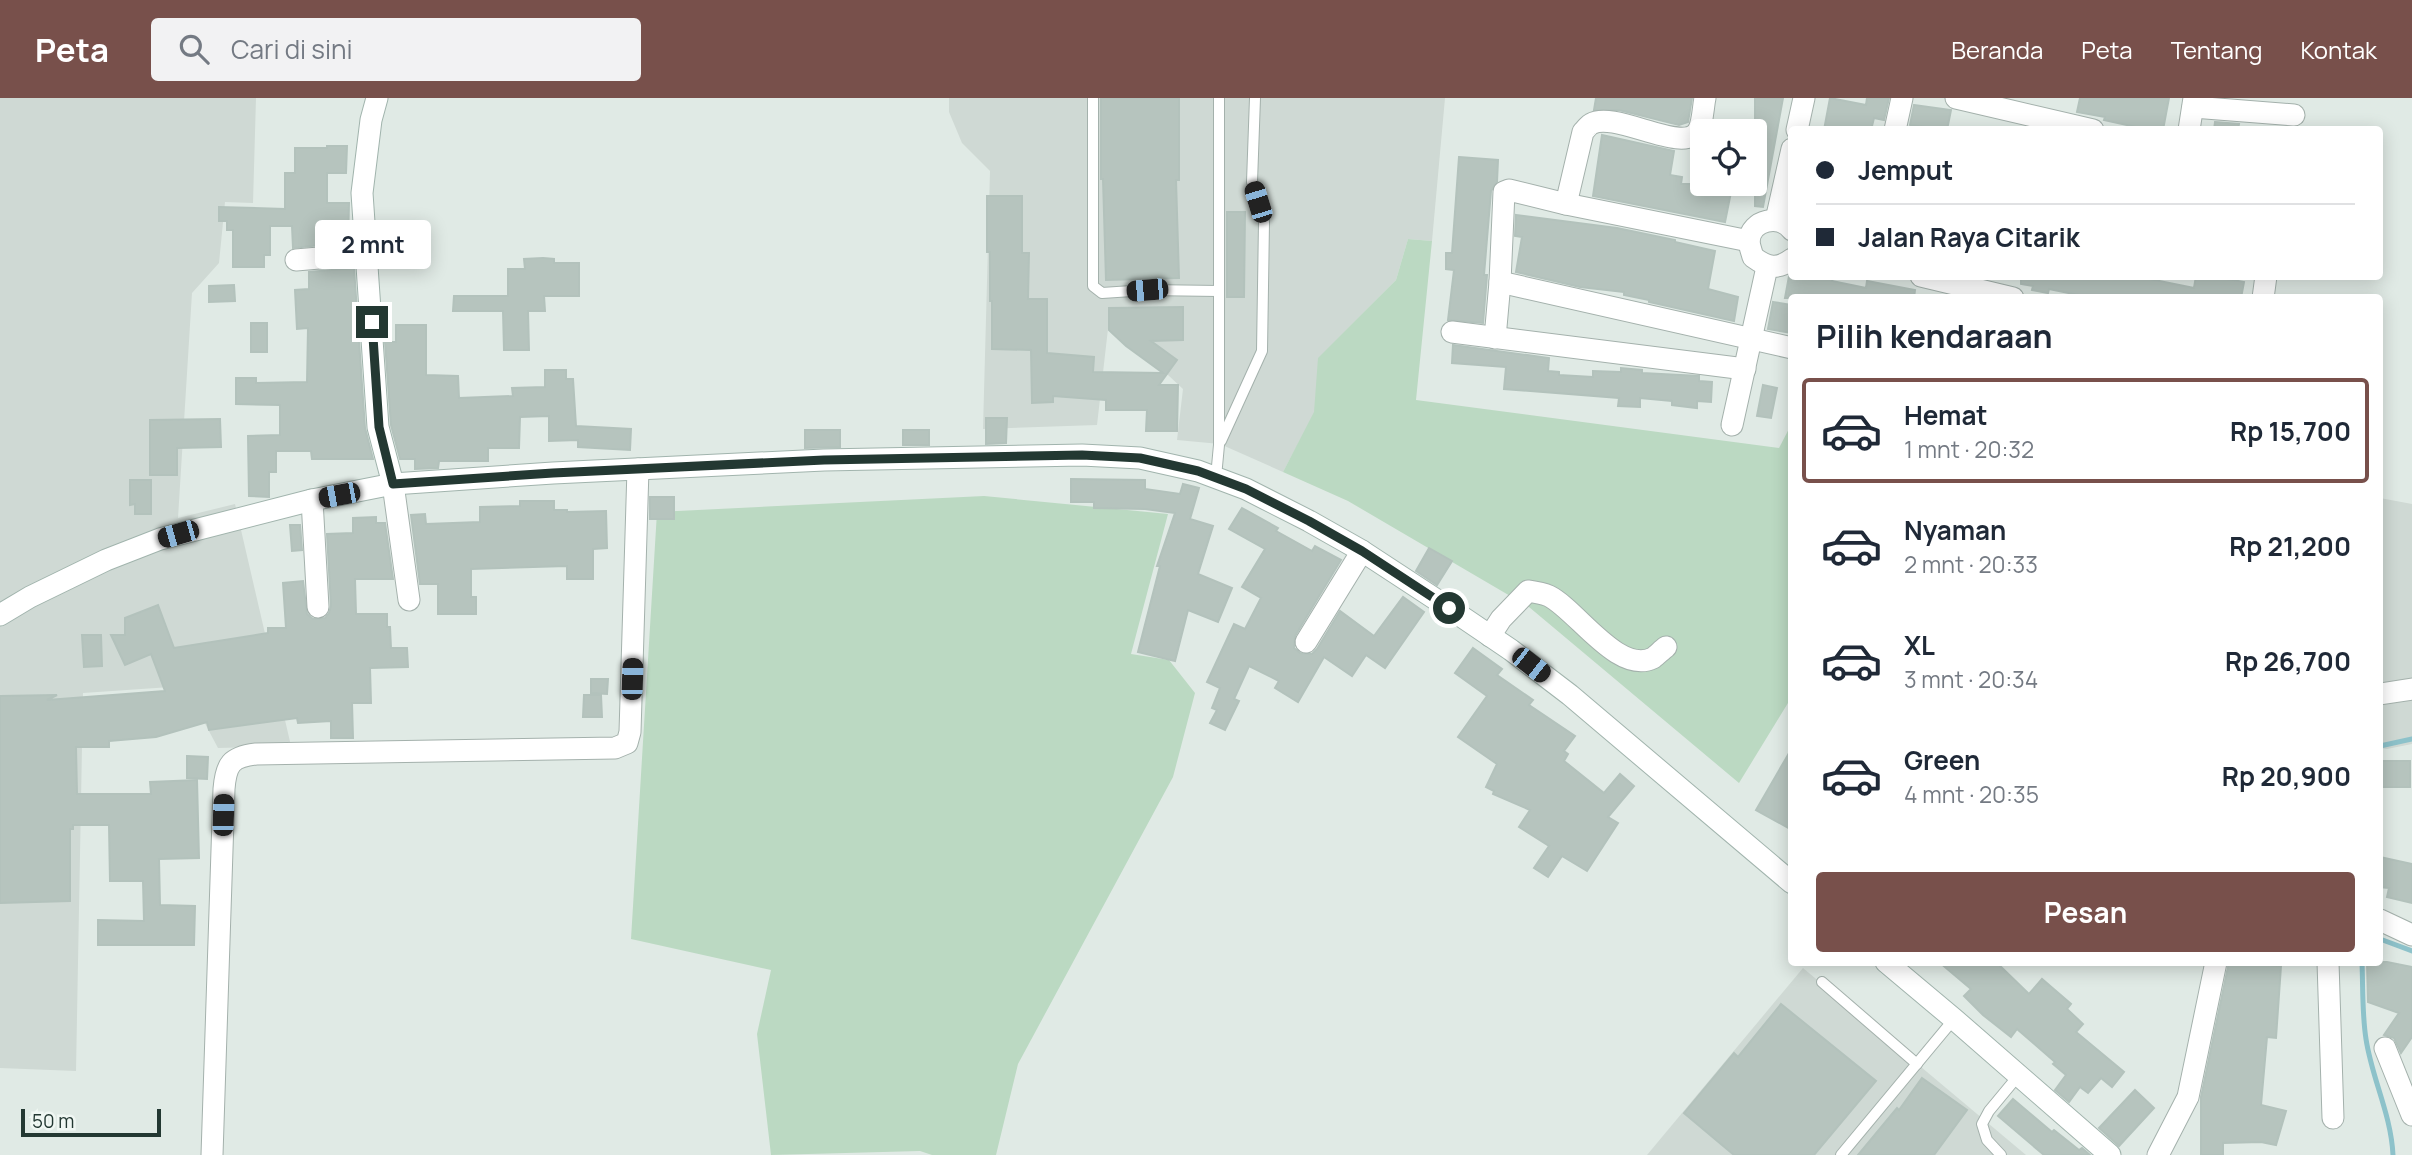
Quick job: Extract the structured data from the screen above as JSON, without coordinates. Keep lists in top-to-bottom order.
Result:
{
  "scale_bar": "50 m",
  "page": {
    "header": "Peta",
    "search": "Cari di sini",
    "nav": [
      "Beranda",
      "Peta",
      "Tentang",
      "Kontak"
    ],
    "banner": ["Jemput", "Jalan Raya Citarik"],
    "bubble": "2 mnt",
    "heading": "Pilih kendaraan",
    "list": [
      {
        "name": "Hemat",
        "note": "1 mnt · 20:32",
        "value": "Rp 15,700"
      },
      {
        "name": "Nyaman",
        "note": "2 mnt · 20:33",
        "value": "Rp 21,200"
      },
      {
        "name": "XL",
        "note": "3 mnt · 20:34",
        "value": "Rp 26,700"
      },
      {
        "name": "Green",
        "note": "4 mnt · 20:35",
        "value": "Rp 20,900"
      }
    ],
    "buttons": "Pesan",
    "scale": "50 m"
  }
}
